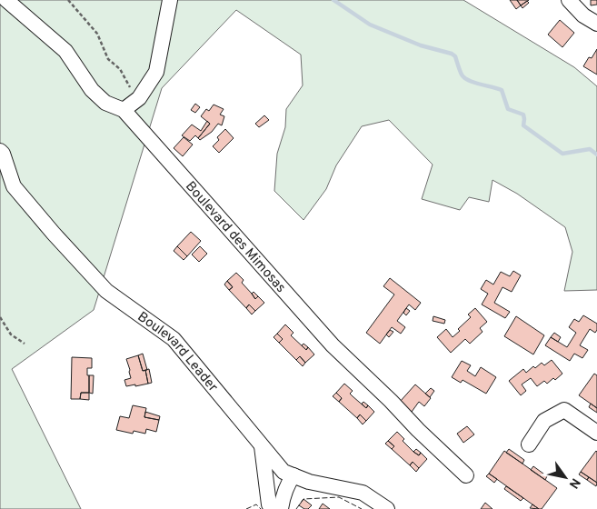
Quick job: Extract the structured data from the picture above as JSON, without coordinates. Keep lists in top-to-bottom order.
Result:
{
  "streets": {
    "street": ["Boulevard des Mimosas", "Boulevard Leader"]
  },
  "north": "bottom right"
}
